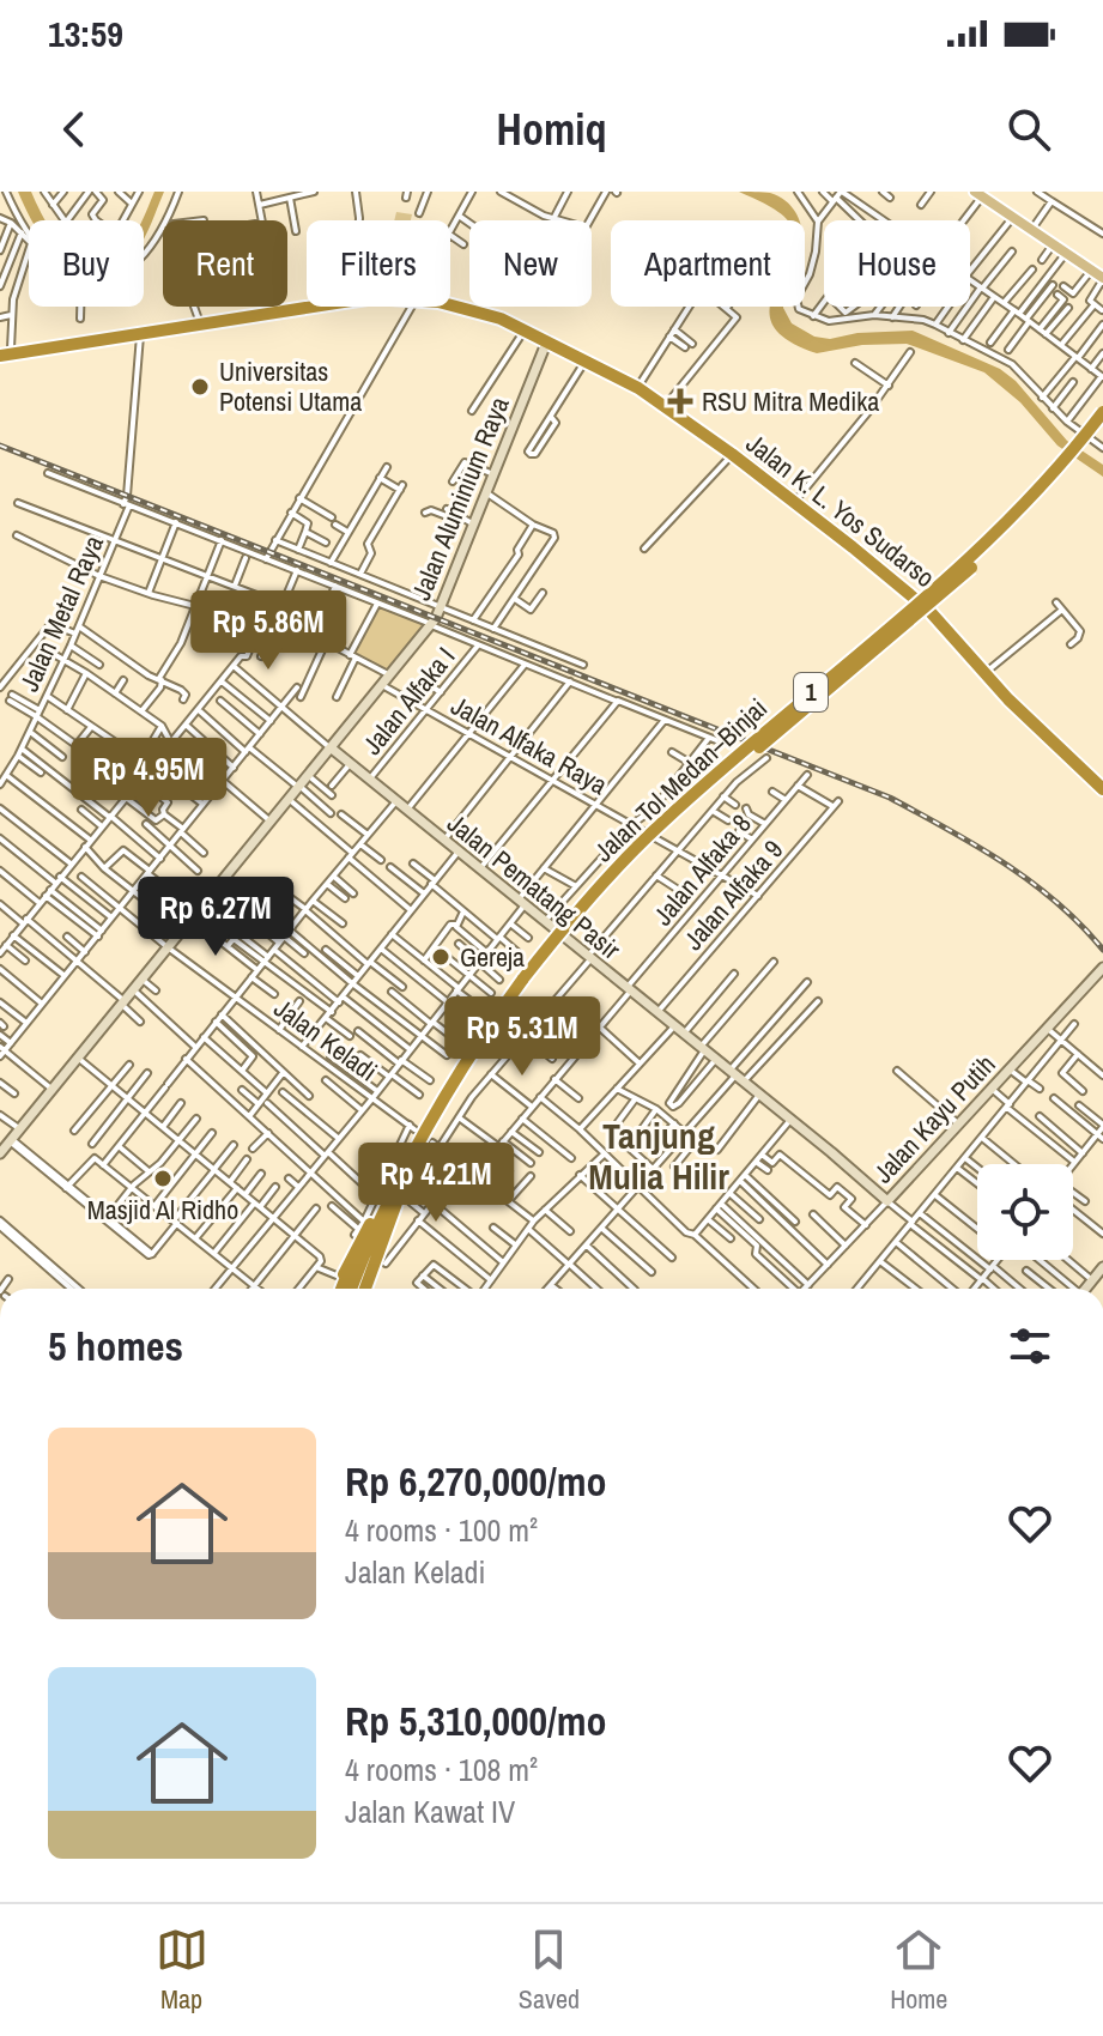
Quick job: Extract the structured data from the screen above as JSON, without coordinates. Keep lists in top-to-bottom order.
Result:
{
  "streets": {
    "highway": ["Jalan K. L. Yos Sudarso", "1", "Jalan Tol Medan–Binjai"],
    "street": [
      "Jalan Aluminium Raya",
      "Jalan Metal Raya",
      "Jalan Alfaka I",
      "Jalan Alfaka Raya",
      "Jalan Alfaka 8",
      "Jalan Pematang Pasir",
      "Jalan Alfaka 9",
      "Jalan Keladi",
      "Jalan Kayu Putih"
    ]
  },
  "crossings": [
    ["Jalan Aluminium Raya", "Jalan K. L. Yos Sudarso"],
    ["Jalan Aluminium Raya", "Jalan Alfaka Raya"],
    ["Jalan Aluminium Raya", "Jalan Pematang Pasir"],
    ["Jalan Aluminium Raya", "Jalan Keladi"],
    ["Jalan K. L. Yos Sudarso", "Jalan Metal Raya"],
    ["Jalan Alfaka I", "Jalan Alfaka Raya"],
    ["Jalan Alfaka I", "Jalan Pematang Pasir"],
    ["Jalan Alfaka Raya", "Jalan Alfaka 8"],
    ["Jalan Alfaka Raya", "Jalan Alfaka 9"],
    ["Jalan Alfaka 8", "Jalan Pematang Pasir"],
    ["Jalan Alfaka 8", "Jalan Alfaka 9"],
    ["Jalan Pematang Pasir", "Jalan Alfaka 9"],
    ["Jalan Pematang Pasir", "Jalan Kayu Putih"]
  ],
  "districts": ["Tanjung Mulia Hilir"],
  "places": {
    "other": ["Universitas Potensi Utama", "Gereja", "Masjid Al Ridho"],
    "health": ["RSU Mitra Medika"]
  },
  "page": {
    "status": "13:59",
    "header": "Homiq",
    "chip": [
      "Buy",
      "Rent",
      "Filters",
      "New",
      "Apartment",
      "House"
    ],
    "price": [
      "Rp 5.86M",
      "Rp 4.95M",
      "Rp 6.27M",
      "Rp 5.31M",
      "Rp 4.21M"
    ],
    "heading": "5 homes",
    "list": [
      {
        "name": "Rp 6,270,000/mo",
        "note": "4 rooms · 100 m² · Jalan Keladi"
      },
      {
        "name": "Rp 5,310,000/mo",
        "note": "4 rooms · 108 m² · Jalan Kawat IV"
      }
    ],
    "tabs": ["Map", "Saved", "Home"]
  }
}
